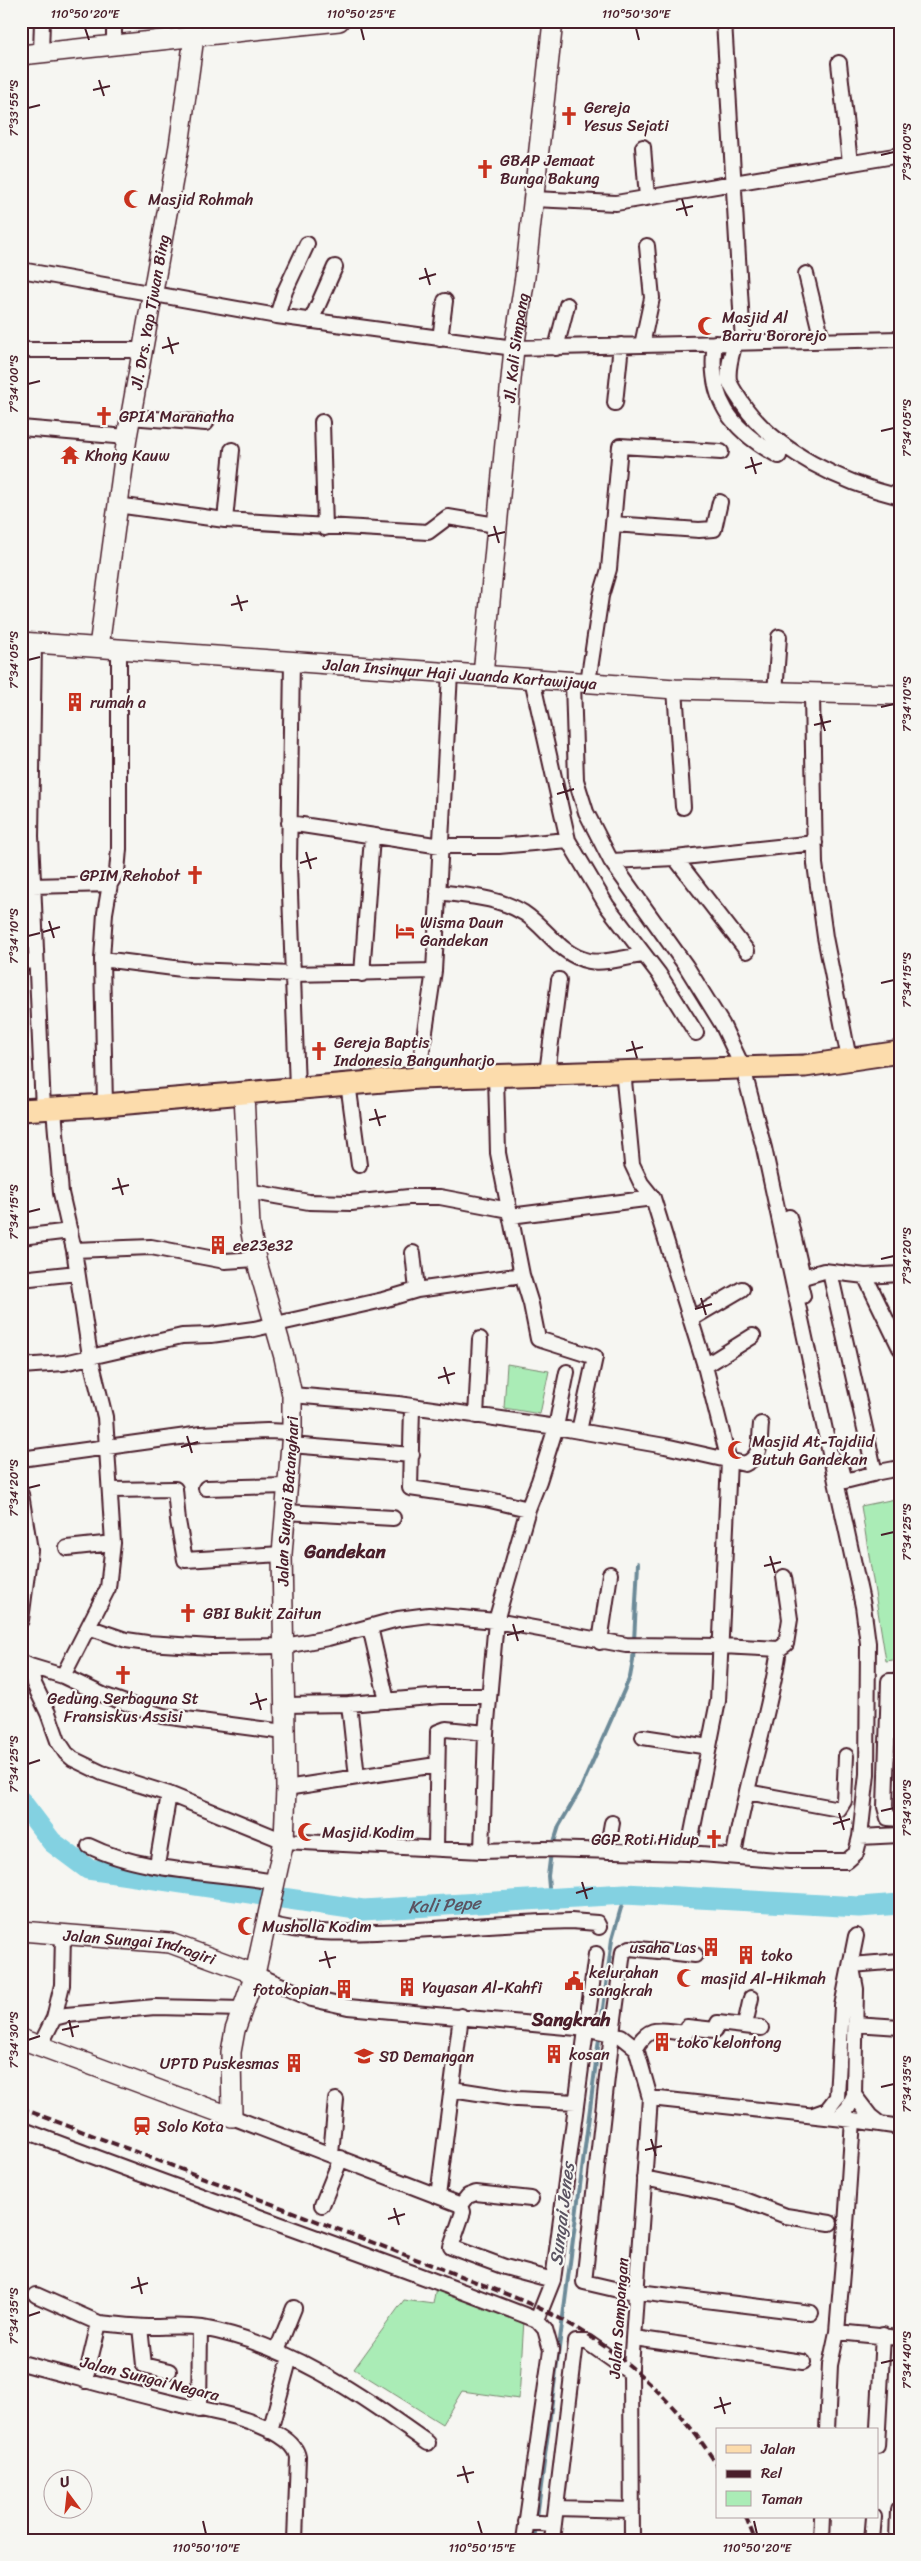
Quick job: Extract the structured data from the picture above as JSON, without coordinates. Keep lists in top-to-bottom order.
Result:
{
  "streets": {
    "main road": [
      "Jl. Drs. Yap Tjwan Bing",
      "Jl. Kali Simpang",
      "Jalan Insinyur Haji Juanda Kartawijaya",
      "Jalan Sungai Batanghari",
      "Jalan Sungai Indragiri"
    ],
    "street": ["Jalan Sampangan", "Jalan Sungai Negara"]
  },
  "crossings": [
    ["Jl. Drs. Yap Tjwan Bing", "Jalan Insinyur Haji Juanda Kartawijaya"],
    ["Jl. Kali Simpang", "Jalan Insinyur Haji Juanda Kartawijaya"],
    ["Jalan Sungai Batanghari", "Jalan Sungai Indragiri"]
  ],
  "districts": ["Gandekan", "Sangkrah"],
  "water": ["Kali Pepe", "Sungai Jenes"],
  "places": {
    "church": [
      "Gereja Yesus Sejati",
      "GBAP Jemaat Bunga Bakung",
      "GPIA Maranatha",
      "GPIM Rehobot",
      "Gereja Baptis Indonesia Bangunharjo",
      "GBI Bukit Zaitun",
      "Gedung Serbaguna St Fransiskus Assisi",
      "GGP Roti Hidup"
    ],
    "mosque": [
      "Masjid Rohmah",
      "Masjid Al Barru Bororejo",
      "Masjid At-Tajdiid Butuh Gandekan",
      "Masjid Kodim",
      "Musholla Kodim",
      "masjid Al-Hikmah"
    ],
    "temple": ["Khong Kauw"],
    "building": [
      "rumah a",
      "ee23e32",
      "usaha Las",
      "toko",
      "Yayasan Al-Kahfi",
      "fotokopian",
      "toko kelontong",
      "kosan",
      "UPTD Puskesmas"
    ],
    "hotel": ["Wisma Daun Gandekan"],
    "public building": ["kelurahan sangkrah"],
    "school or university": ["SD Demangan"],
    "station": ["Solo Kota"]
  },
  "legend": ["Jalan", "Rel", "Taman"],
  "north": "top",
  "coordinates": [
    "110°50'20\"E",
    "110°50'25\"E",
    "110°50'30\"E",
    "7°33'55\"S",
    "7°34'00\"S",
    "7°34'05\"S",
    "7°34'10\"S",
    "7°34'15\"S",
    "7°34'20\"S",
    "7°34'25\"S",
    "7°34'30\"S",
    "7°34'35\"S",
    "7°34'40\"S",
    "110°50'10\"E",
    "110°50'15\"E"
  ]
}
